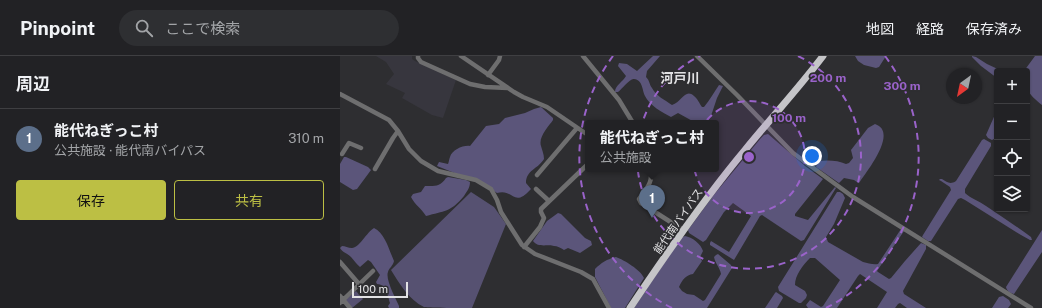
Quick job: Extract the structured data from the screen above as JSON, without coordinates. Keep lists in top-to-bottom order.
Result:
{
  "streets": {
    "highway": ["能代南バイパス"]
  },
  "districts": ["河戸川"],
  "scale_bar": "100 m",
  "north": "bottom left",
  "page": {
    "header": "Pinpoint",
    "search": "ここで検索",
    "nav": ["地図", "経路", "保存済み"],
    "heading": "周辺",
    "map_buttons": ["+", "−"],
    "list": [
      {
        "mark": "1",
        "name": "能代ねぎっこ村",
        "note": "公共施設 · 能代南バイパス",
        "value": "310 m"
      }
    ],
    "popup": ["能代ねぎっこ村", "公共施設"],
    "buttons": ["保存", "共有"],
    "pins": "1",
    "scale": "100 m"
  },
  "rings": ["200 m", "300 m", "100 m"]
}
